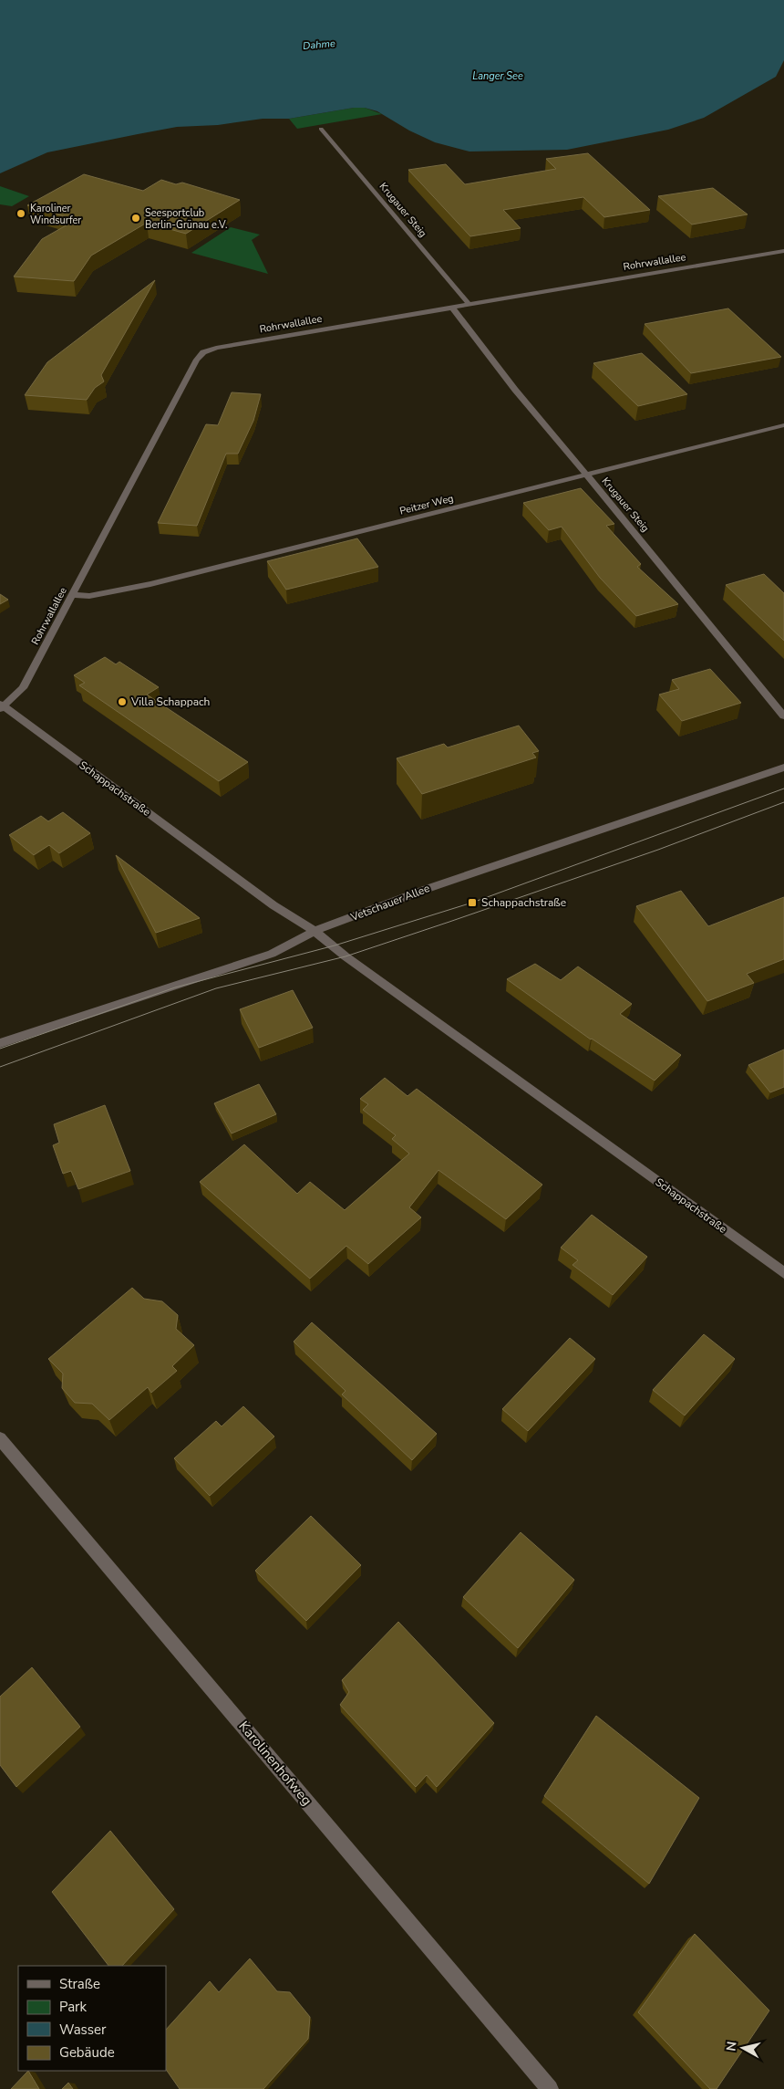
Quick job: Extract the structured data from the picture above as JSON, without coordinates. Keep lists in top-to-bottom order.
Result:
{
  "streets": {
    "street": [
      "Krugauer Steig",
      "Rohrwallallee",
      "Peitzer Weg",
      "Schappachstraße",
      "Vetschauer Allee",
      "Karolinenhofweg"
    ]
  },
  "crossings": [
    ["Krugauer Steig", "Rohrwallallee"],
    ["Krugauer Steig", "Peitzer Weg"],
    ["Rohrwallallee", "Peitzer Weg"],
    ["Rohrwallallee", "Schappachstraße"],
    ["Schappachstraße", "Vetschauer Allee"]
  ],
  "water": ["Dahme", "Langer See"],
  "places": {
    "other": ["Karoliner Windsurfer", "Seesportclub Berlin-Grünau e.V.", "Villa Schappach"],
    "transit": ["Schappachstraße"]
  },
  "legend": [
    "Straße",
    "Park",
    "Wasser",
    "Gebäude"
  ],
  "north": "left"
}
